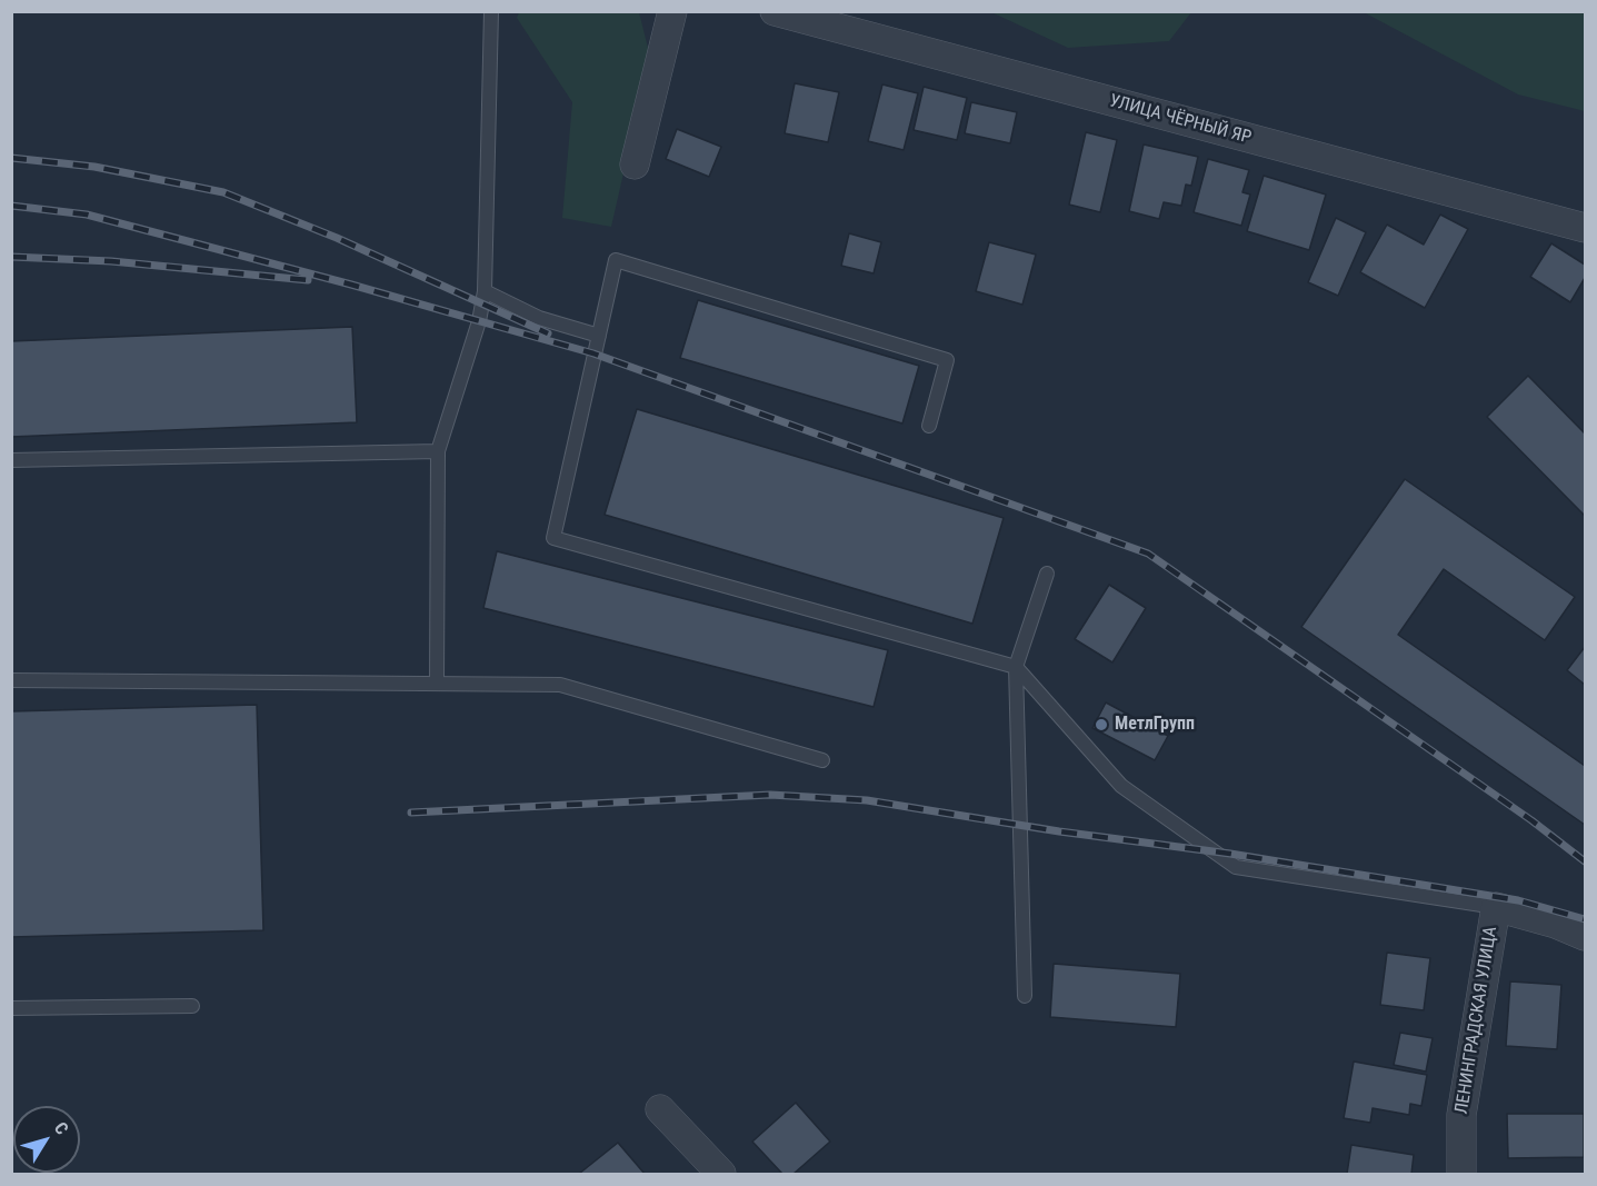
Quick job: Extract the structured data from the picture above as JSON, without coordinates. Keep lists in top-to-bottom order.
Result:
{
  "streets": {
    "street": ["УЛИЦА ЧЁРНЫЙ ЯР", "ЛЕНИНГРАДСКАЯ УЛИЦА"]
  },
  "places": ["МетлГрупп"],
  "north": "top right"
}
